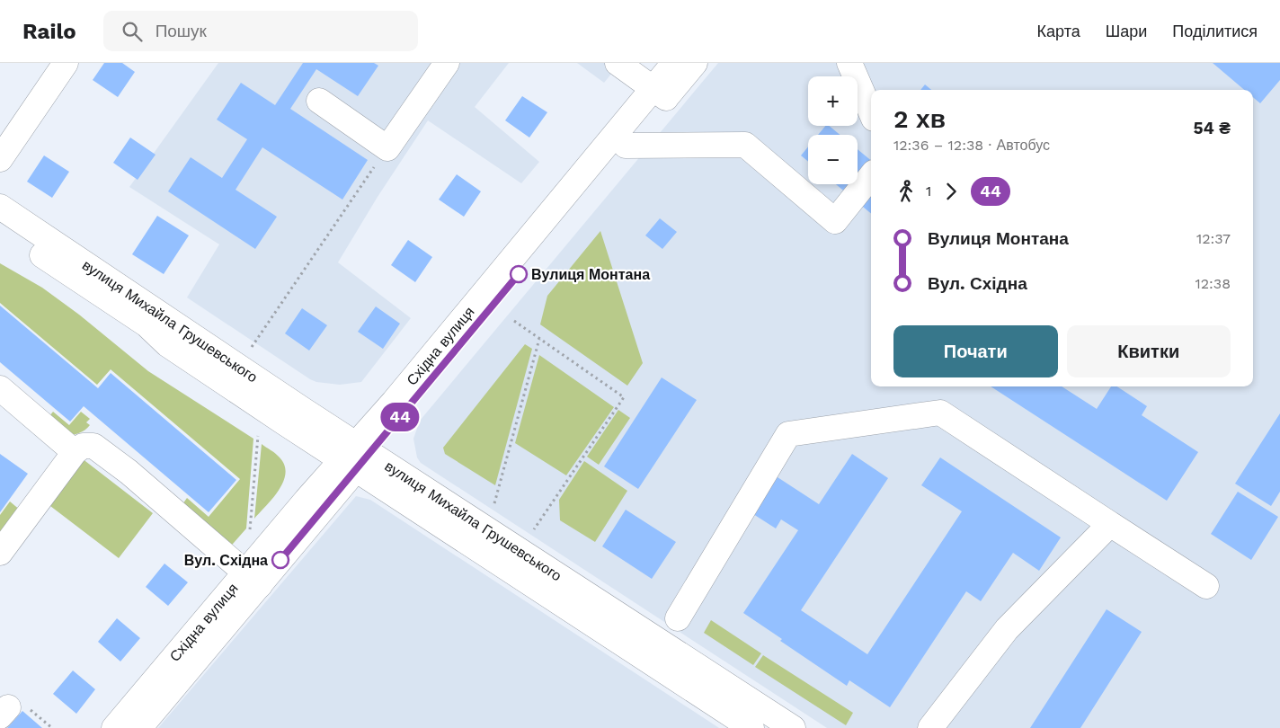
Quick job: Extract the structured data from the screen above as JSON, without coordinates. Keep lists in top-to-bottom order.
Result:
{
  "streets": {
    "main road": ["вулиця Михайла Грушевського", "Східна вулиця"]
  },
  "crossings": [
    ["вулиця Михайла Грушевського", "Східна вулиця"]
  ],
  "places": ["Вулиця Монтана", "Вул. Східна"],
  "lines": ["bus line 44"],
  "page": {
    "header": "Railo",
    "search": "Пошук",
    "nav": ["Карта", "Шари", "Поділитися"],
    "on_map": "44",
    "map_buttons": ["+", "−"],
    "heading": ["2 хв", "12:36 – 12:38 · Автобус", "54 ₴"],
    "legs": ["1", "44"],
    "list": [
      {
        "name": "Вулиця Монтана",
        "value": "12:37"
      },
      {
        "name": "Вул. Східна",
        "value": "12:38"
      }
    ],
    "buttons": ["Почати", "Квитки"]
  }
}
